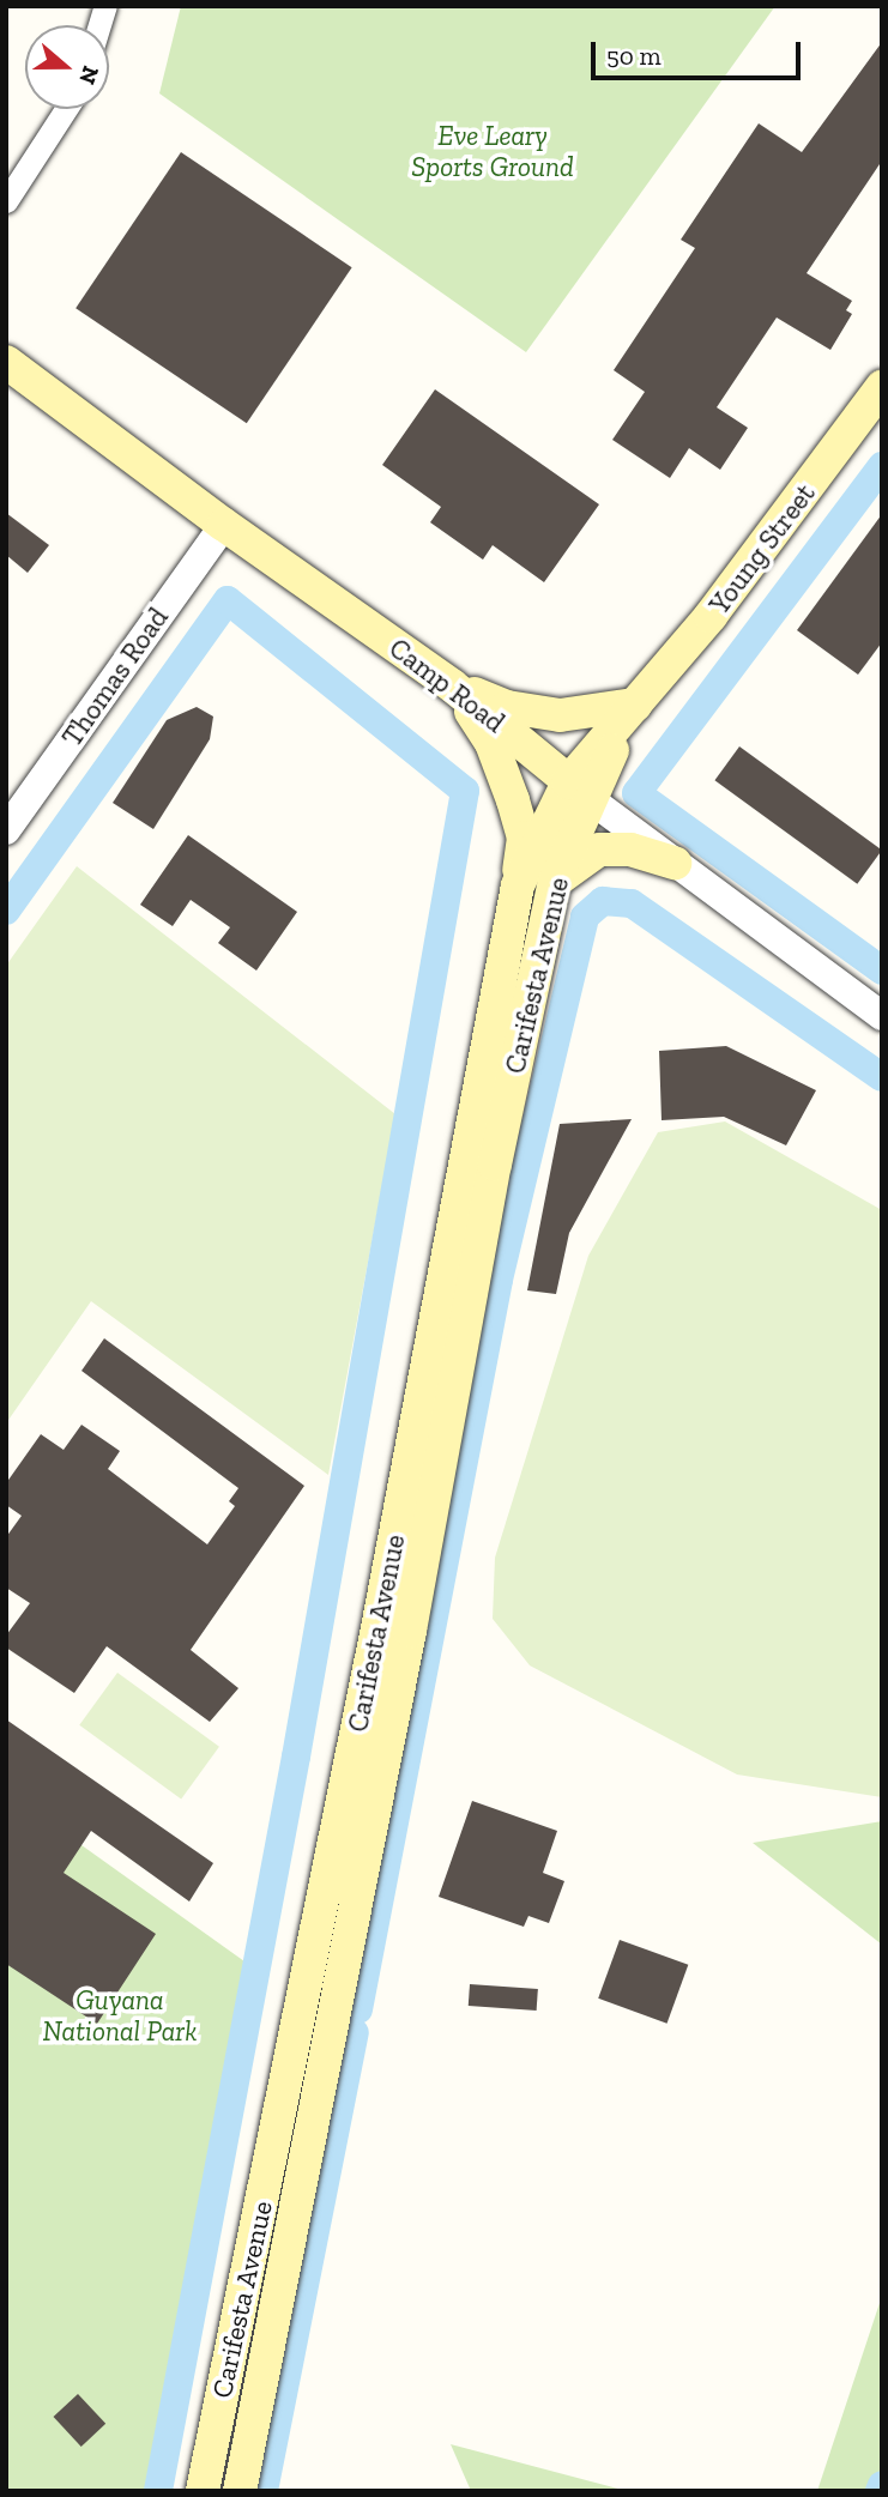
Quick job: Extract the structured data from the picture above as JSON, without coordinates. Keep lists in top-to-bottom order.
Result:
{
  "streets": {
    "main road": ["Young Street", "Camp Road", "Carifesta Avenue"],
    "street": ["Thomas Road"]
  },
  "crossings": [
    ["Young Street", "Camp Road"],
    ["Young Street", "Carifesta Avenue"],
    ["Thomas Road", "Camp Road"],
    ["Camp Road", "Carifesta Avenue"]
  ],
  "parks": ["Eve Leary Sports Ground", "Guyana National Park"],
  "scale_bar": "50 m",
  "north": "right"
}
